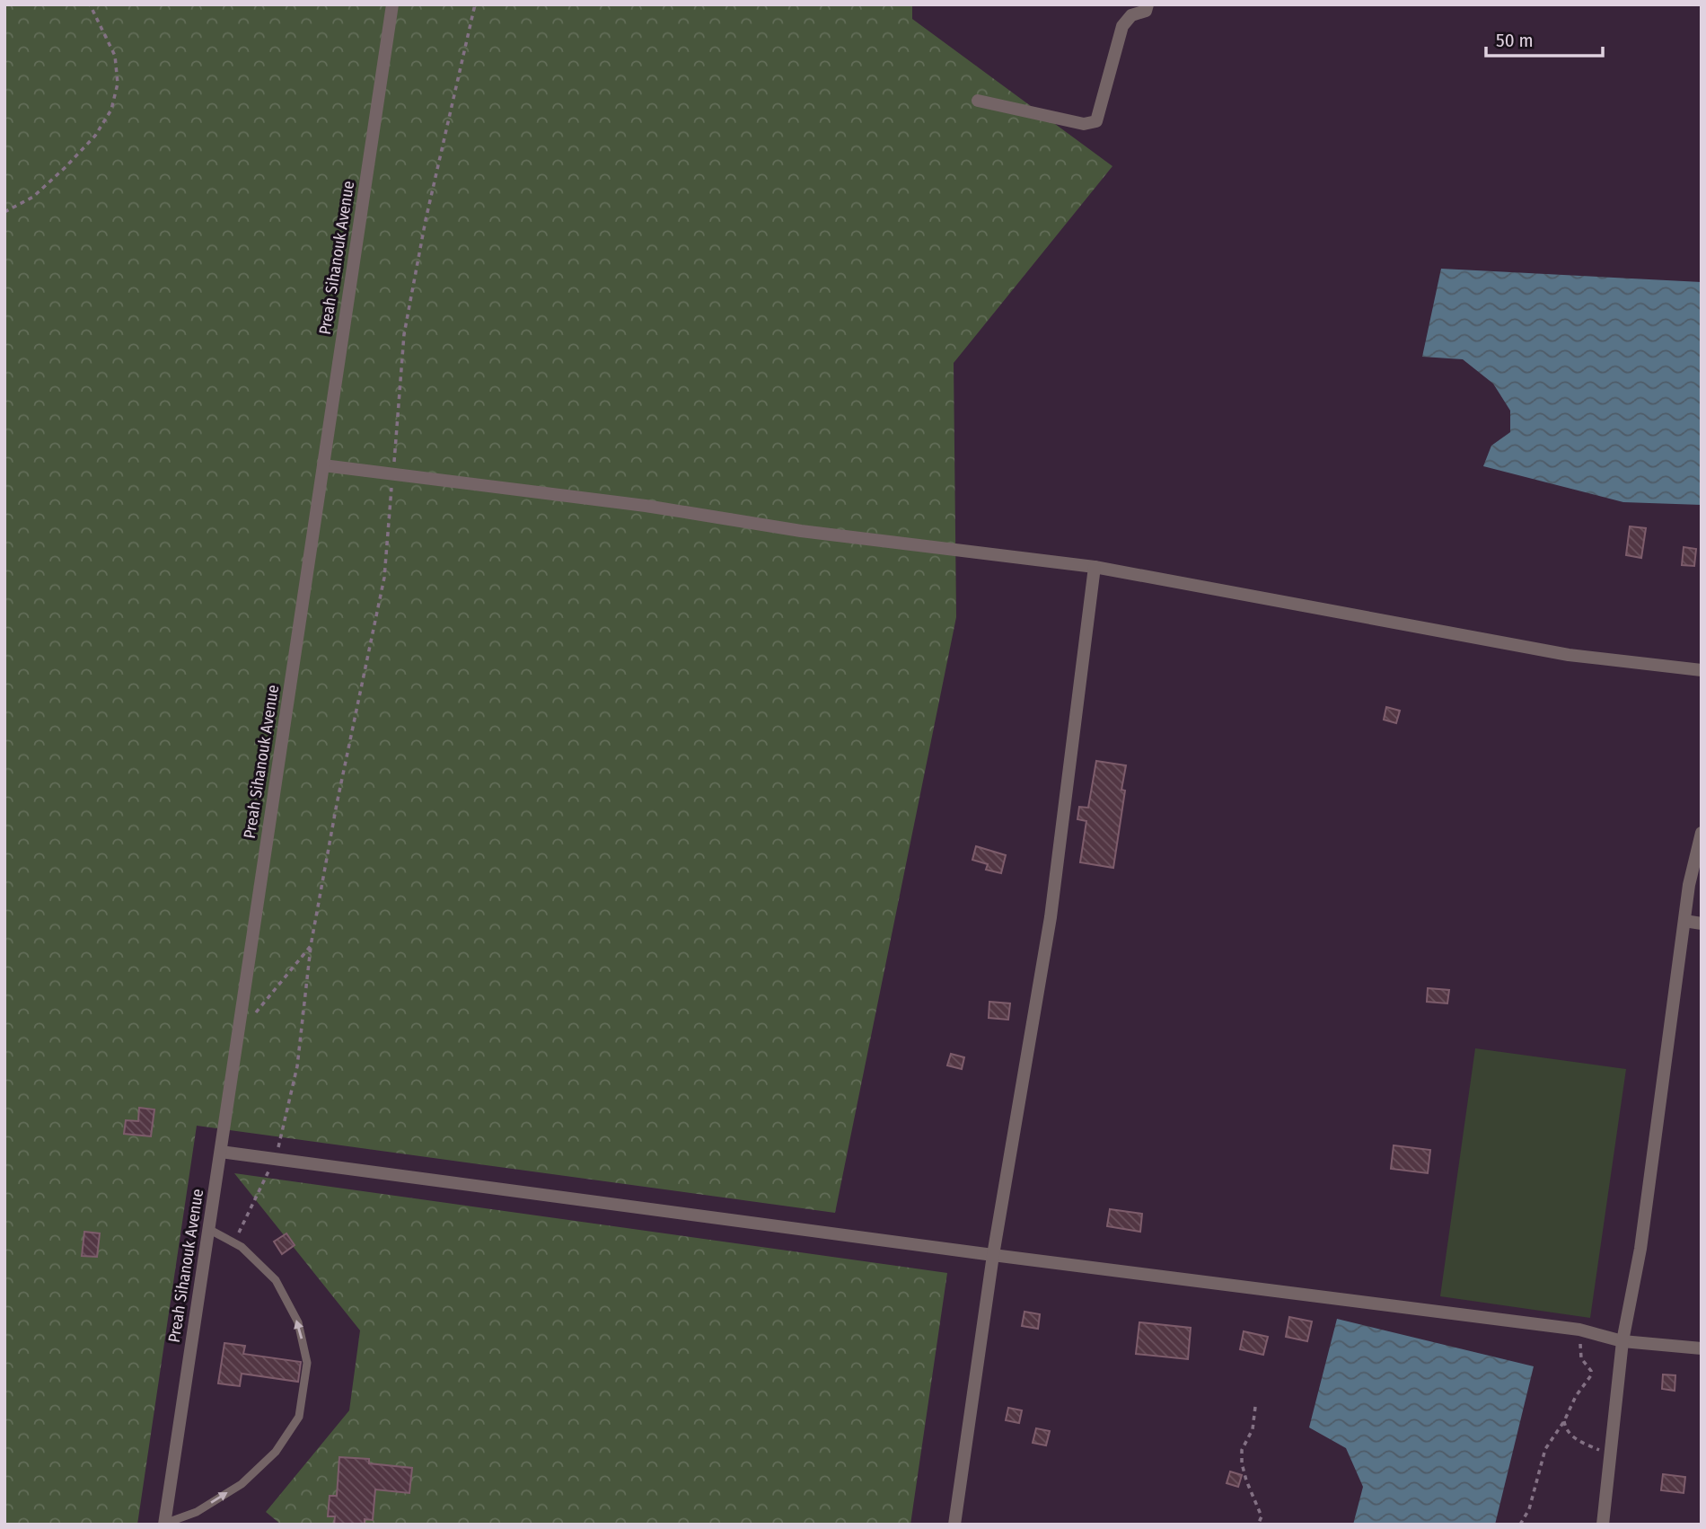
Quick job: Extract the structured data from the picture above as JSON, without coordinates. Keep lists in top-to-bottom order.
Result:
{
  "streets": {
    "street": ["Preah Sihanouk Avenue"]
  },
  "scale_bar": "50 m"
}
